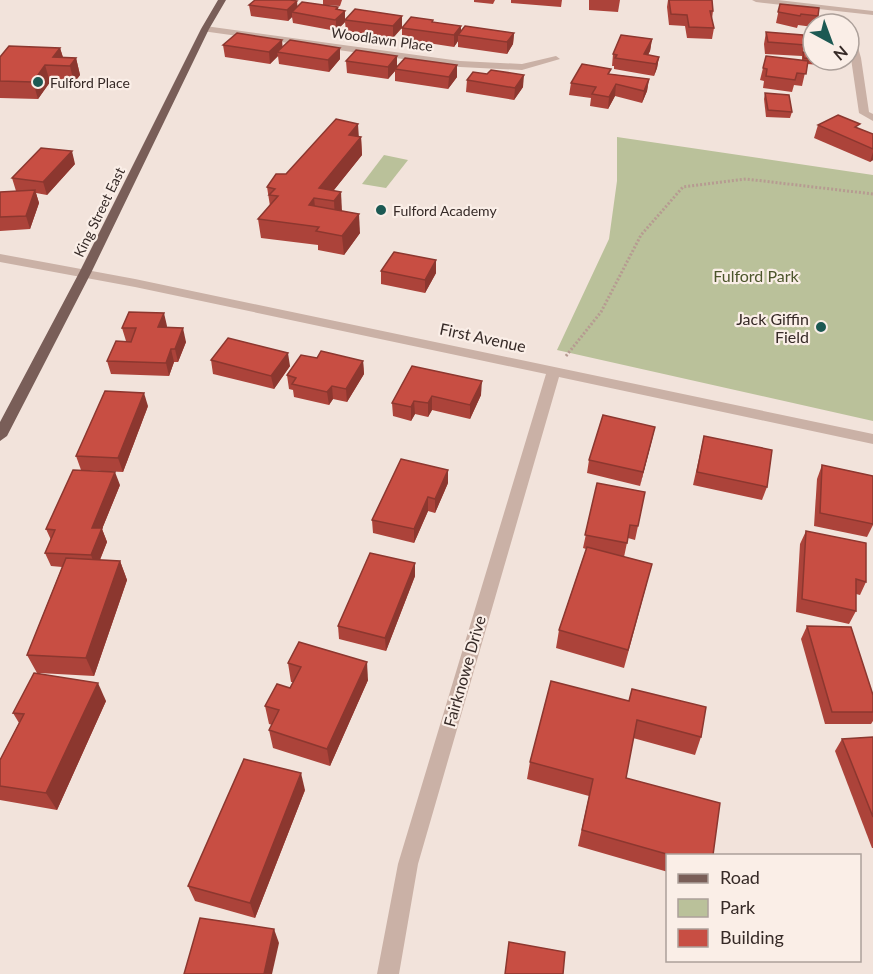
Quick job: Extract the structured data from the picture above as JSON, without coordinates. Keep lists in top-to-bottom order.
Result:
{
  "streets": {
    "main road": ["King Street East"],
    "street": ["Woodlawn Place", "First Avenue", "Fairknowe Drive"]
  },
  "crossings": [
    ["Woodlawn Place", "King Street East"],
    ["King Street East", "First Avenue"],
    ["First Avenue", "Fairknowe Drive"]
  ],
  "parks": ["Fulford Park"],
  "places": ["Fulford Place", "Fulford Academy", "Jack Giffin Field"],
  "legend": ["Road", "Park", "Building"],
  "north": "bottom right"
}
